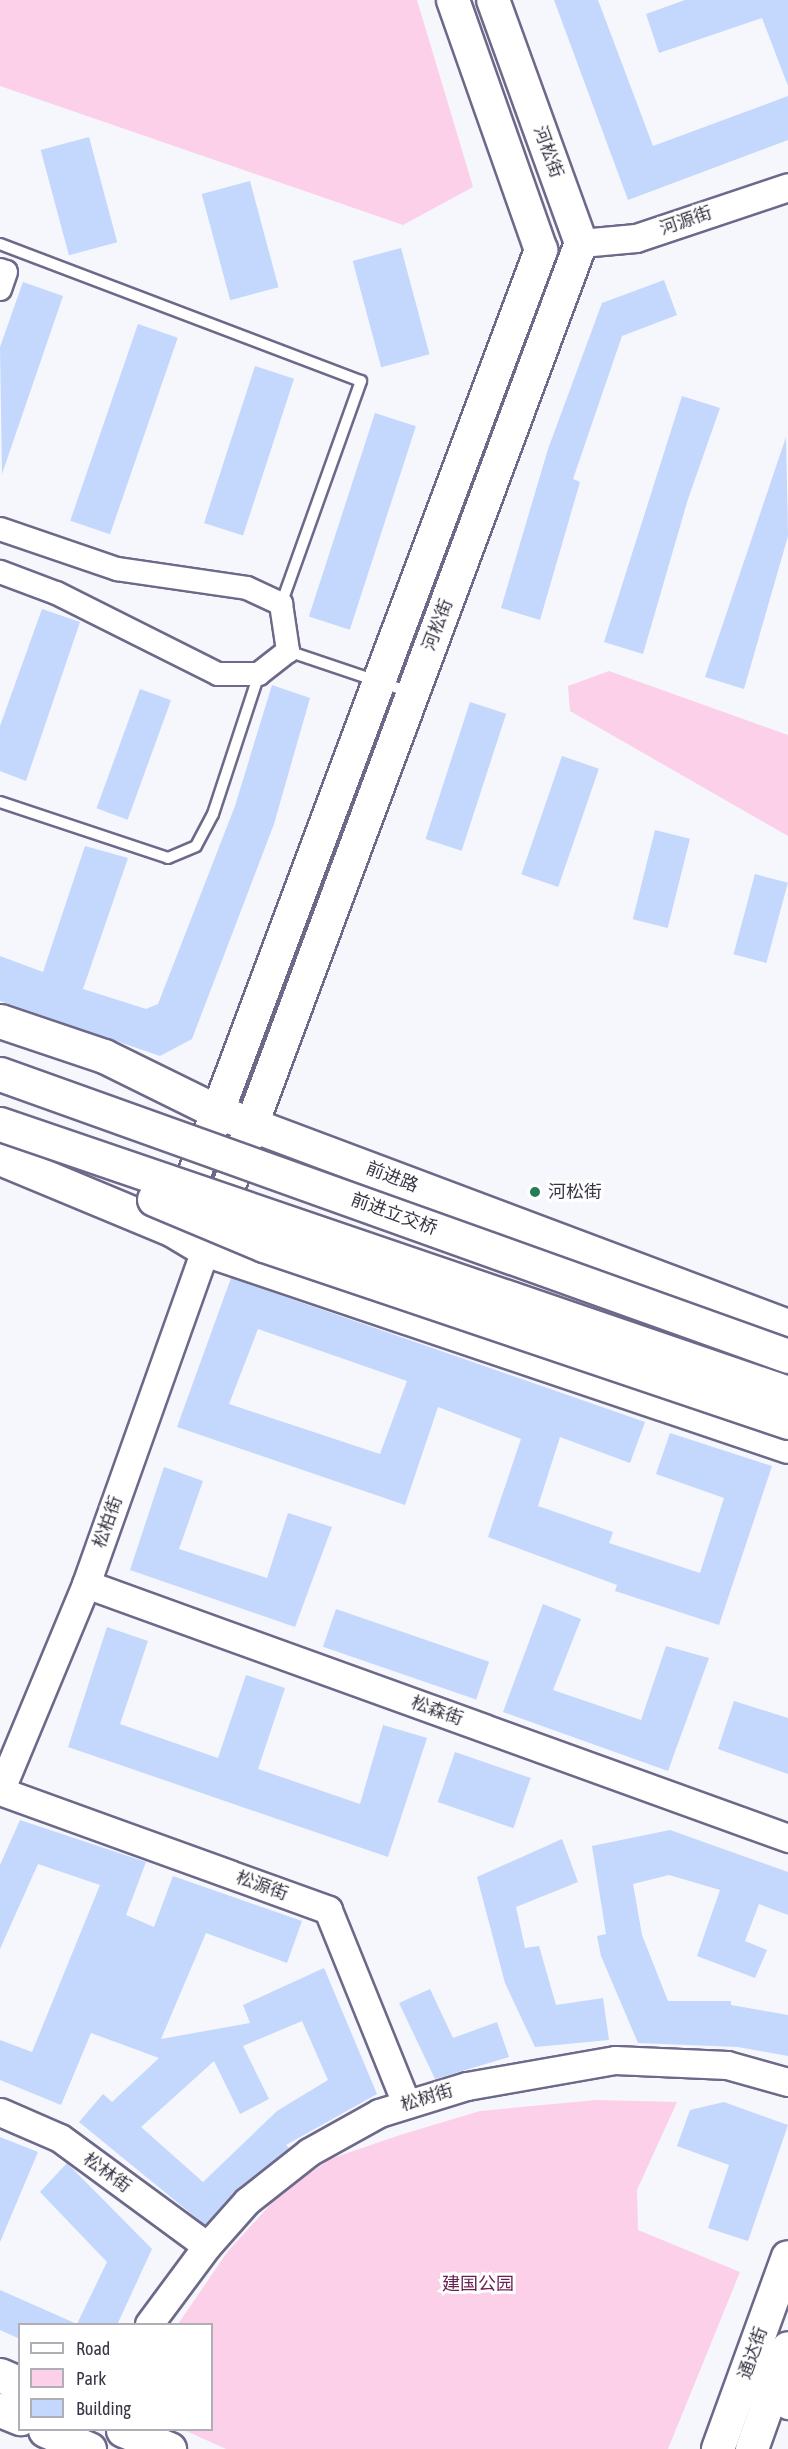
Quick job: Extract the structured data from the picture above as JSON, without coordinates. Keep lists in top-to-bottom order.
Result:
{
  "streets": {
    "main road": [
      "河松街",
      "前进路",
      "前进立交桥",
      "通达街"
    ],
    "street": [
      "河源街",
      "松柏街",
      "松森街",
      "松源街",
      "松树街",
      "松林街"
    ]
  },
  "crossings": [
    ["河松街", "河源街"],
    ["河松街", "前进路"],
    ["河松街", "松柏街"],
    ["松柏街", "松森街"],
    ["松柏街", "松源街"],
    ["松源街", "松树街"],
    ["松树街", "松林街"]
  ],
  "parks": ["建国公园"],
  "places": ["河松街"],
  "legend": ["Road", "Park", "Building"]
}
